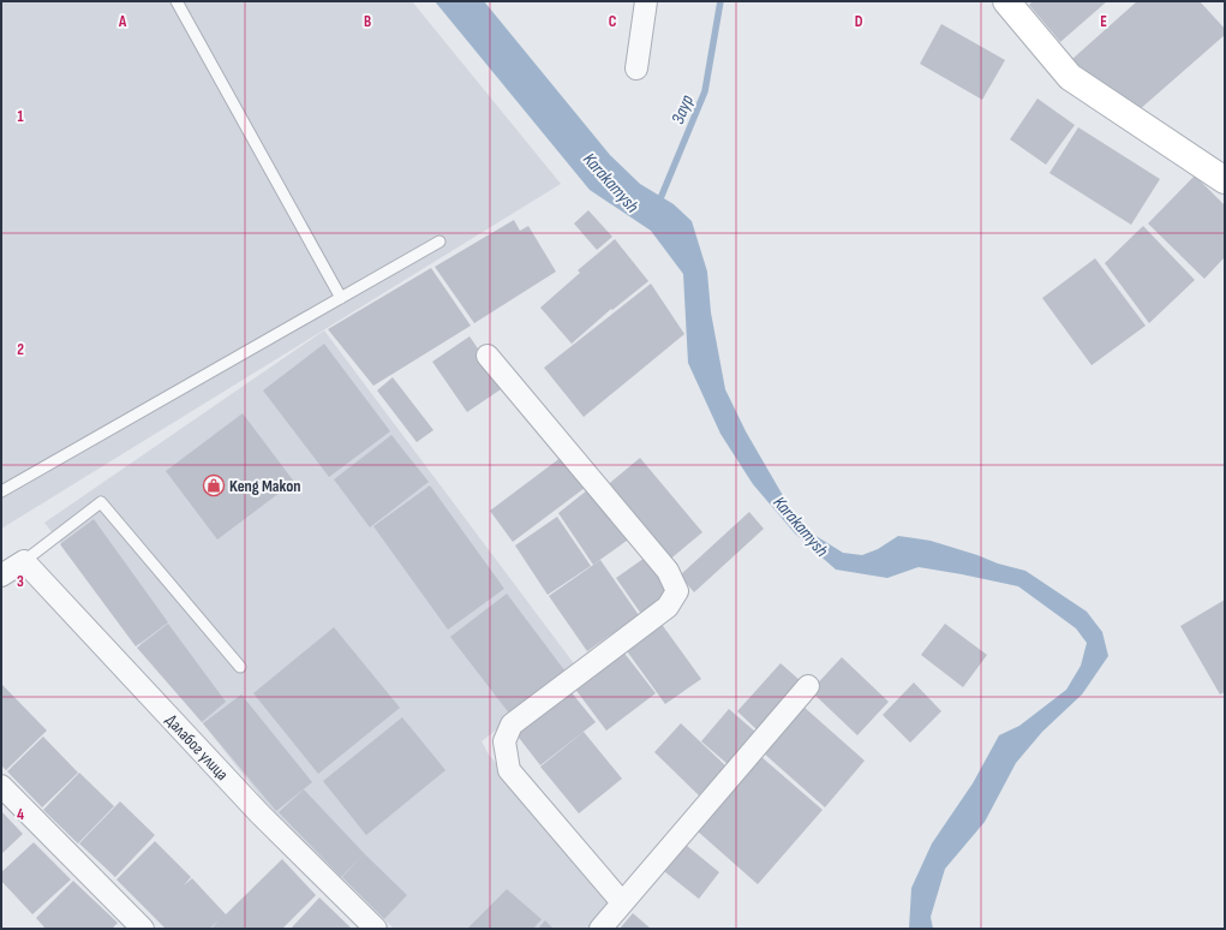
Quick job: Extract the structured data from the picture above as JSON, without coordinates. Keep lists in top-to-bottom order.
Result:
{
  "streets": {
    "street": ["Далабог улица"]
  },
  "water": ["Заур", "Karakamysh"],
  "places": {
    "shop": ["Keng Makon"]
  },
  "grid": {
    "columns": [
      "A",
      "B",
      "C",
      "D",
      "E"
    ],
    "rows": [
      "1",
      "2",
      "3",
      "4"
    ]
  }
}
